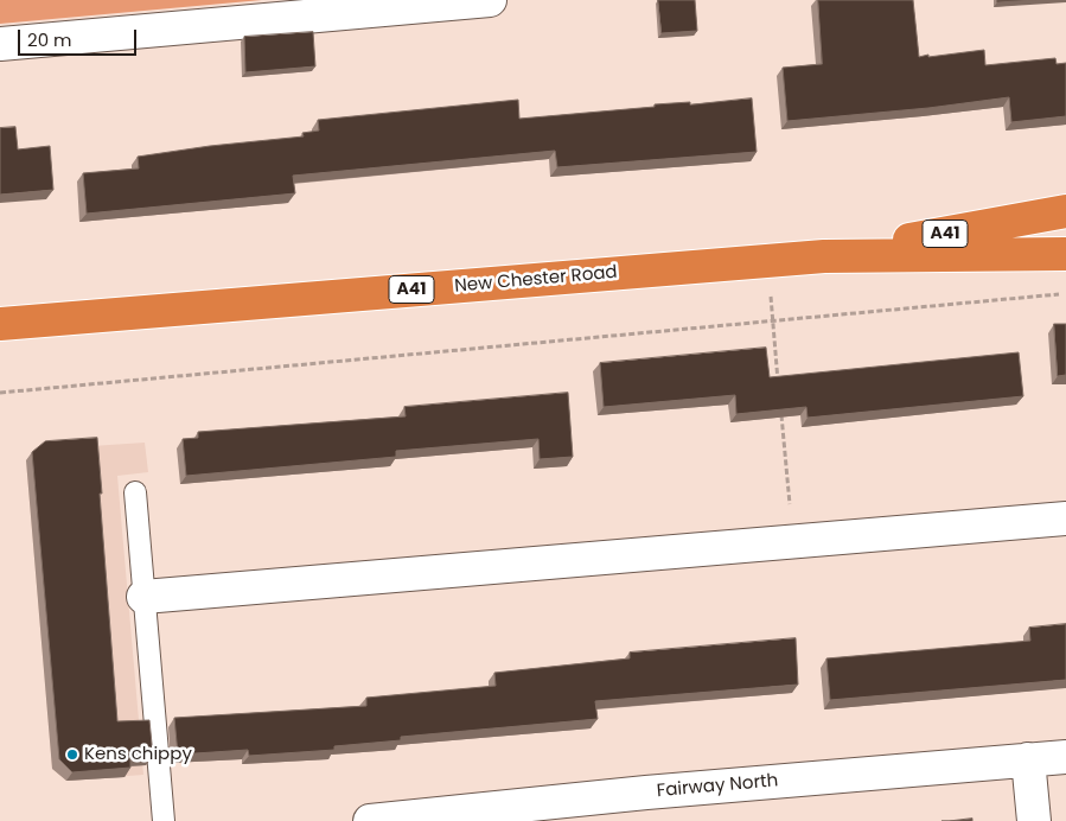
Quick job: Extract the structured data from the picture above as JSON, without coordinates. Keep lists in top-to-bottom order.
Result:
{
  "streets": {
    "highway": ["A41", "New Chester Road"],
    "street": ["Fairway North"]
  },
  "places": ["Kens chippy"],
  "scale_bar": "20 m"
}
